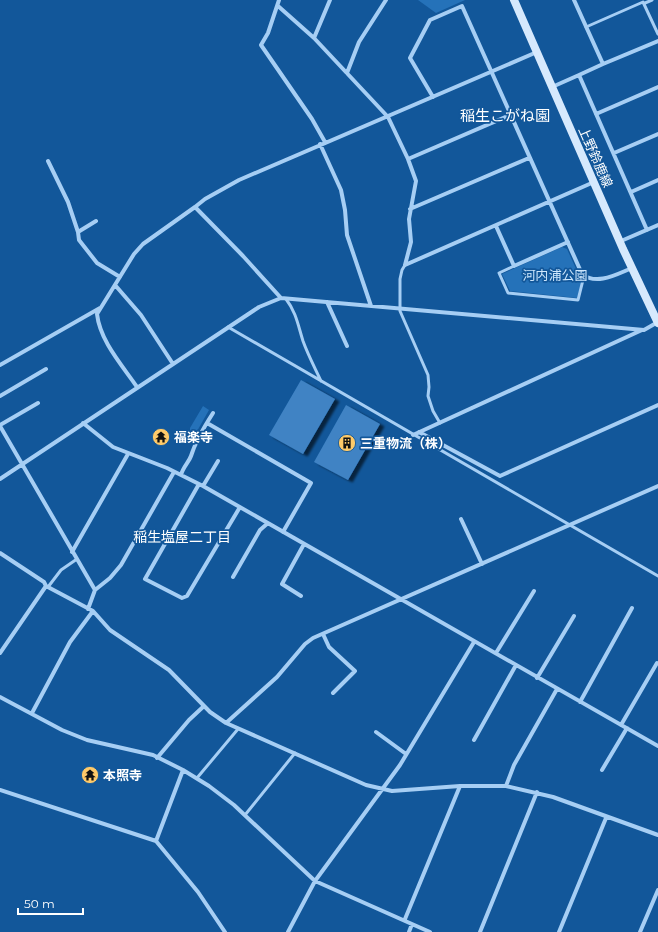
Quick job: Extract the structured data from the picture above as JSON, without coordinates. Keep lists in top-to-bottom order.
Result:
{
  "streets": {
    "main road": ["上野鈴鹿線"]
  },
  "districts": ["稲生こがね園", "稲生塩屋二丁目"],
  "parks": ["河内浦公園"],
  "places": {
    "temple": ["福楽寺", "本照寺"],
    "building": ["三重物流（株）"]
  },
  "scale_bar": "50 m"
}
